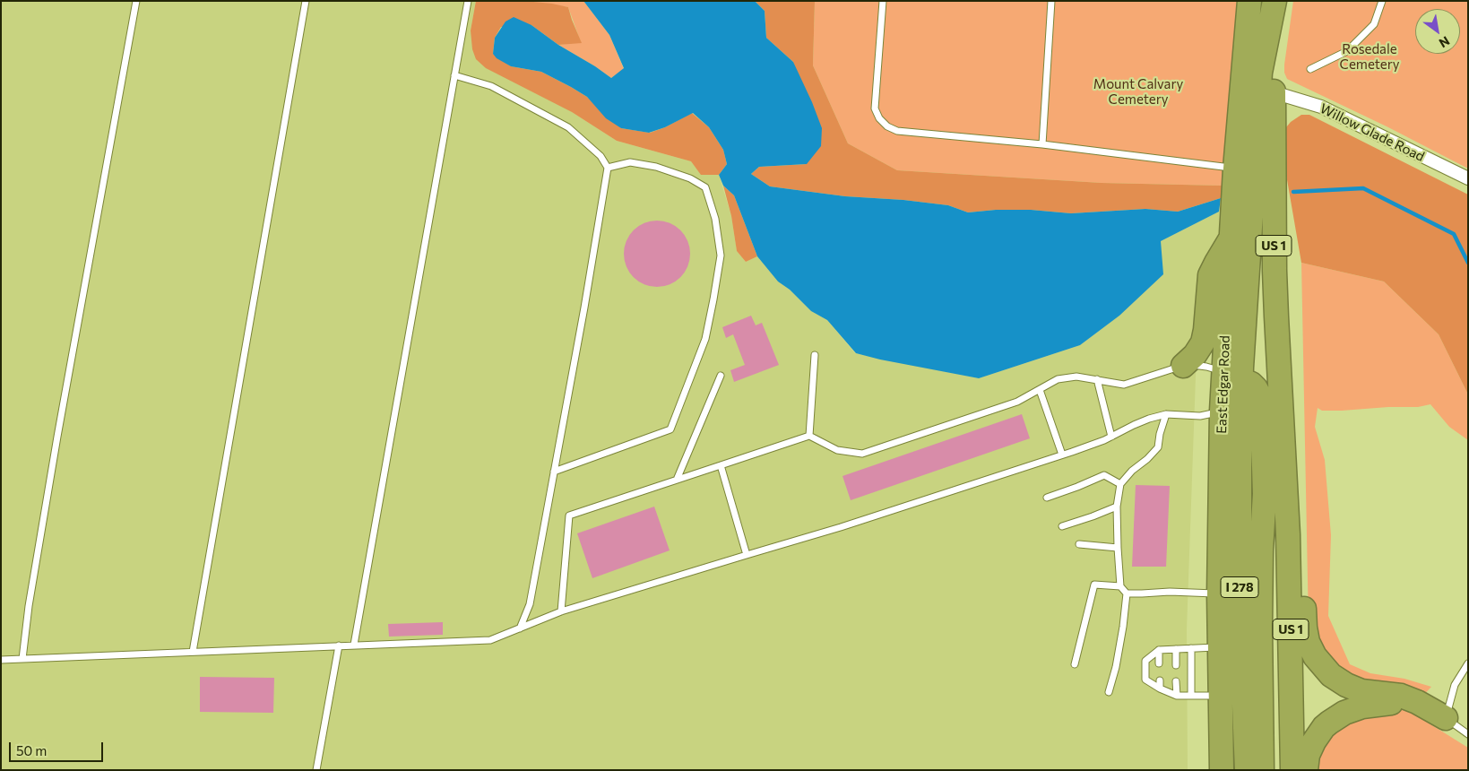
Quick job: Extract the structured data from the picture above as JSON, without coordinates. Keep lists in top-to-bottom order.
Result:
{
  "streets": {
    "highway": ["US 1", "East Edgar Road", "I 278"],
    "street": ["Willow Glade Road"]
  },
  "crossings": [
    ["Willow Glade Road", "US 1"],
    ["East Edgar Road", "I 278"]
  ],
  "parks": ["Rosedale Cemetery", "Mount Calvary Cemetery"],
  "scale_bar": "50 m",
  "north": "bottom right"
}
